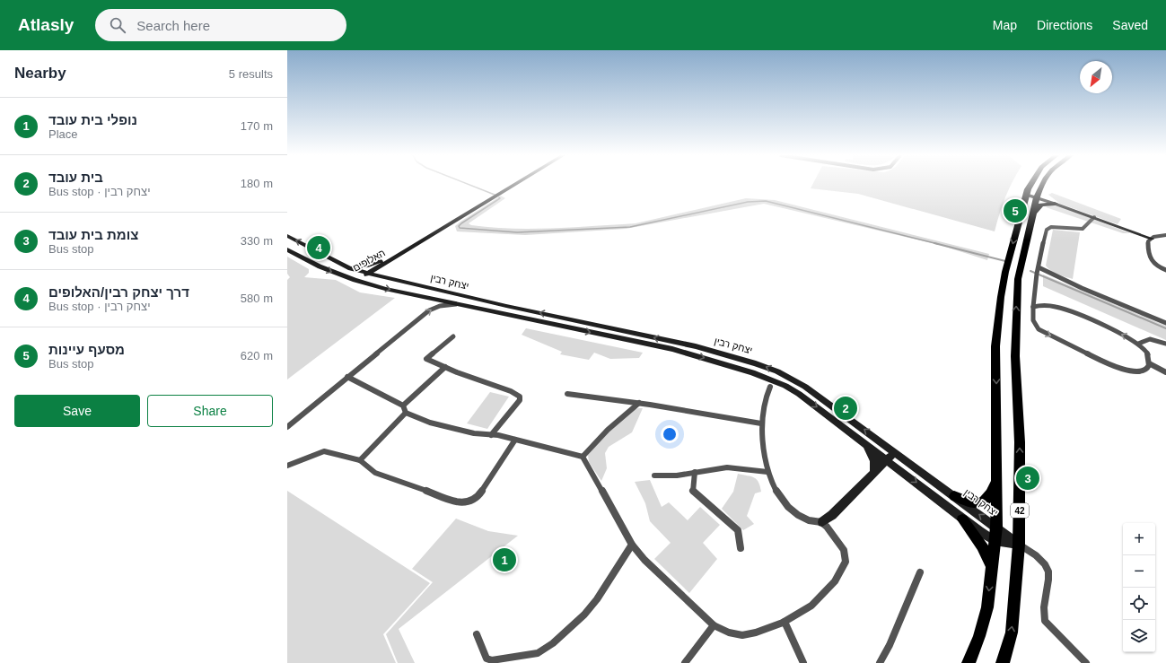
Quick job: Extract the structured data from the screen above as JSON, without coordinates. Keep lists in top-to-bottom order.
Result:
{
  "streets": {
    "highway": ["42"],
    "main road": ["האלופים", "יצחק רבין"]
  },
  "crossings": [
    ["האלופים", "יצחק רבין"],
    ["יצחק רבין", "42"]
  ],
  "north": "bottom left",
  "page": {
    "header": "Atlasly",
    "search": "Search here",
    "nav": ["Map", "Directions", "Saved"],
    "heading": ["Nearby", "5 results"],
    "list": [
      {
        "mark": "1",
        "name": "נופלי בית עובד",
        "note": "Place",
        "value": "170 m"
      },
      {
        "mark": "2",
        "name": "בית עובד",
        "note": "Bus stop · יצחק רבין",
        "value": "180 m"
      },
      {
        "mark": "3",
        "name": "צומת בית עובד",
        "note": "Bus stop",
        "value": "330 m"
      },
      {
        "mark": "4",
        "name": "דרך יצחק רבין/האלופים",
        "note": "Bus stop · יצחק רבין",
        "value": "580 m"
      },
      {
        "mark": "5",
        "name": "מסעף עיינות",
        "note": "Bus stop",
        "value": "620 m"
      }
    ],
    "pins": [
      "5",
      "4",
      "2",
      "3",
      "1"
    ],
    "buttons": ["Save", "Share"],
    "map_buttons": ["+", "−"]
  }
}
